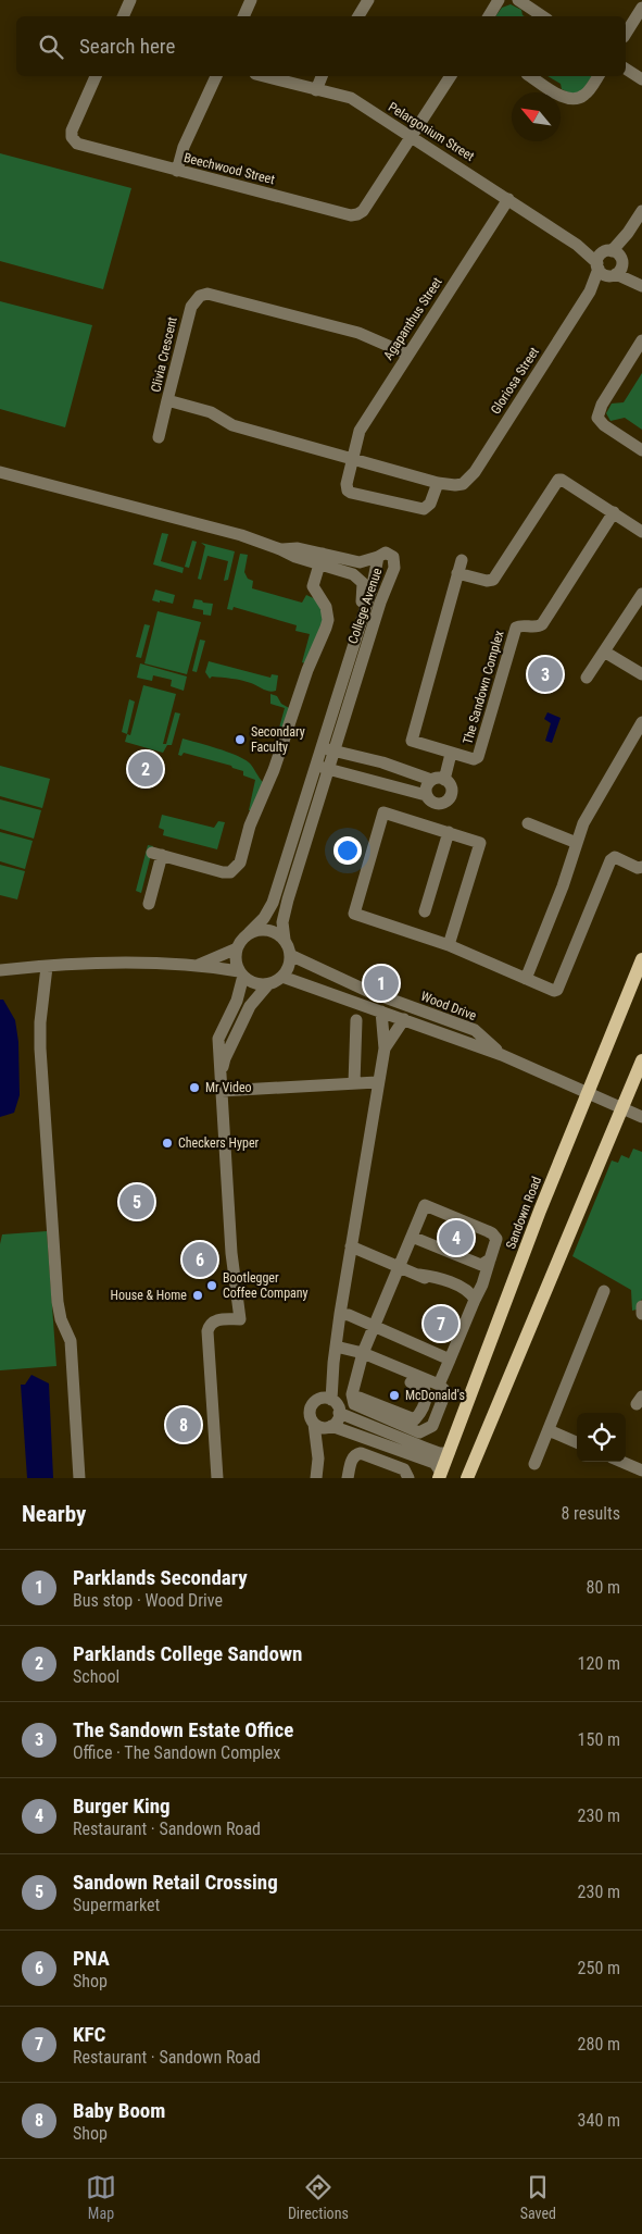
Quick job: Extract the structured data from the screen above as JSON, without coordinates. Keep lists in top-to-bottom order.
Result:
{
  "streets": {
    "main road": ["Sandown Road"],
    "street": [
      "Pelargonium Street",
      "Beechwood Street",
      "Agapanthus Street",
      "Clivia Crescent",
      "Gloriosa Street",
      "College Avenue",
      "The Sandown Complex",
      "Wood Drive"
    ]
  },
  "crossings": [
    ["Pelargonium Street", "Beechwood Street"],
    ["Pelargonium Street", "Agapanthus Street"],
    ["Pelargonium Street", "Gloriosa Street"],
    ["Agapanthus Street", "Clivia Crescent"],
    ["Clivia Crescent", "Gloriosa Street"],
    ["College Avenue", "Wood Drive"],
    ["Wood Drive", "Sandown Road"]
  ],
  "places": [
    "Secondary Faculty",
    "Mr Video",
    "Checkers Hyper",
    "Bootlegger Coffee Company",
    "House & Home",
    "McDonald's"
  ],
  "north": "top left",
  "page": {
    "search": "Search here",
    "pins": [
      "3",
      "2",
      "1",
      "5",
      "4",
      "6",
      "7",
      "8"
    ],
    "heading": ["Nearby", "8 results"],
    "list": [
      {
        "mark": "1",
        "name": "Parklands Secondary",
        "note": "Bus stop · Wood Drive",
        "value": "80 m"
      },
      {
        "mark": "2",
        "name": "Parklands College Sandown",
        "note": "School",
        "value": "120 m"
      },
      {
        "mark": "3",
        "name": "The Sandown Estate Office",
        "note": "Office · The Sandown Complex",
        "value": "150 m"
      },
      {
        "mark": "4",
        "name": "Burger King",
        "note": "Restaurant · Sandown Road",
        "value": "230 m"
      },
      {
        "mark": "5",
        "name": "Sandown Retail Crossing",
        "note": "Supermarket",
        "value": "230 m"
      },
      {
        "mark": "6",
        "name": "PNA",
        "note": "Shop",
        "value": "250 m"
      },
      {
        "mark": "7",
        "name": "KFC",
        "note": "Restaurant · Sandown Road",
        "value": "280 m"
      },
      {
        "mark": "8",
        "name": "Baby Boom",
        "note": "Shop",
        "value": "340 m"
      }
    ],
    "nav": ["Map", "Directions", "Saved"]
  }
}
